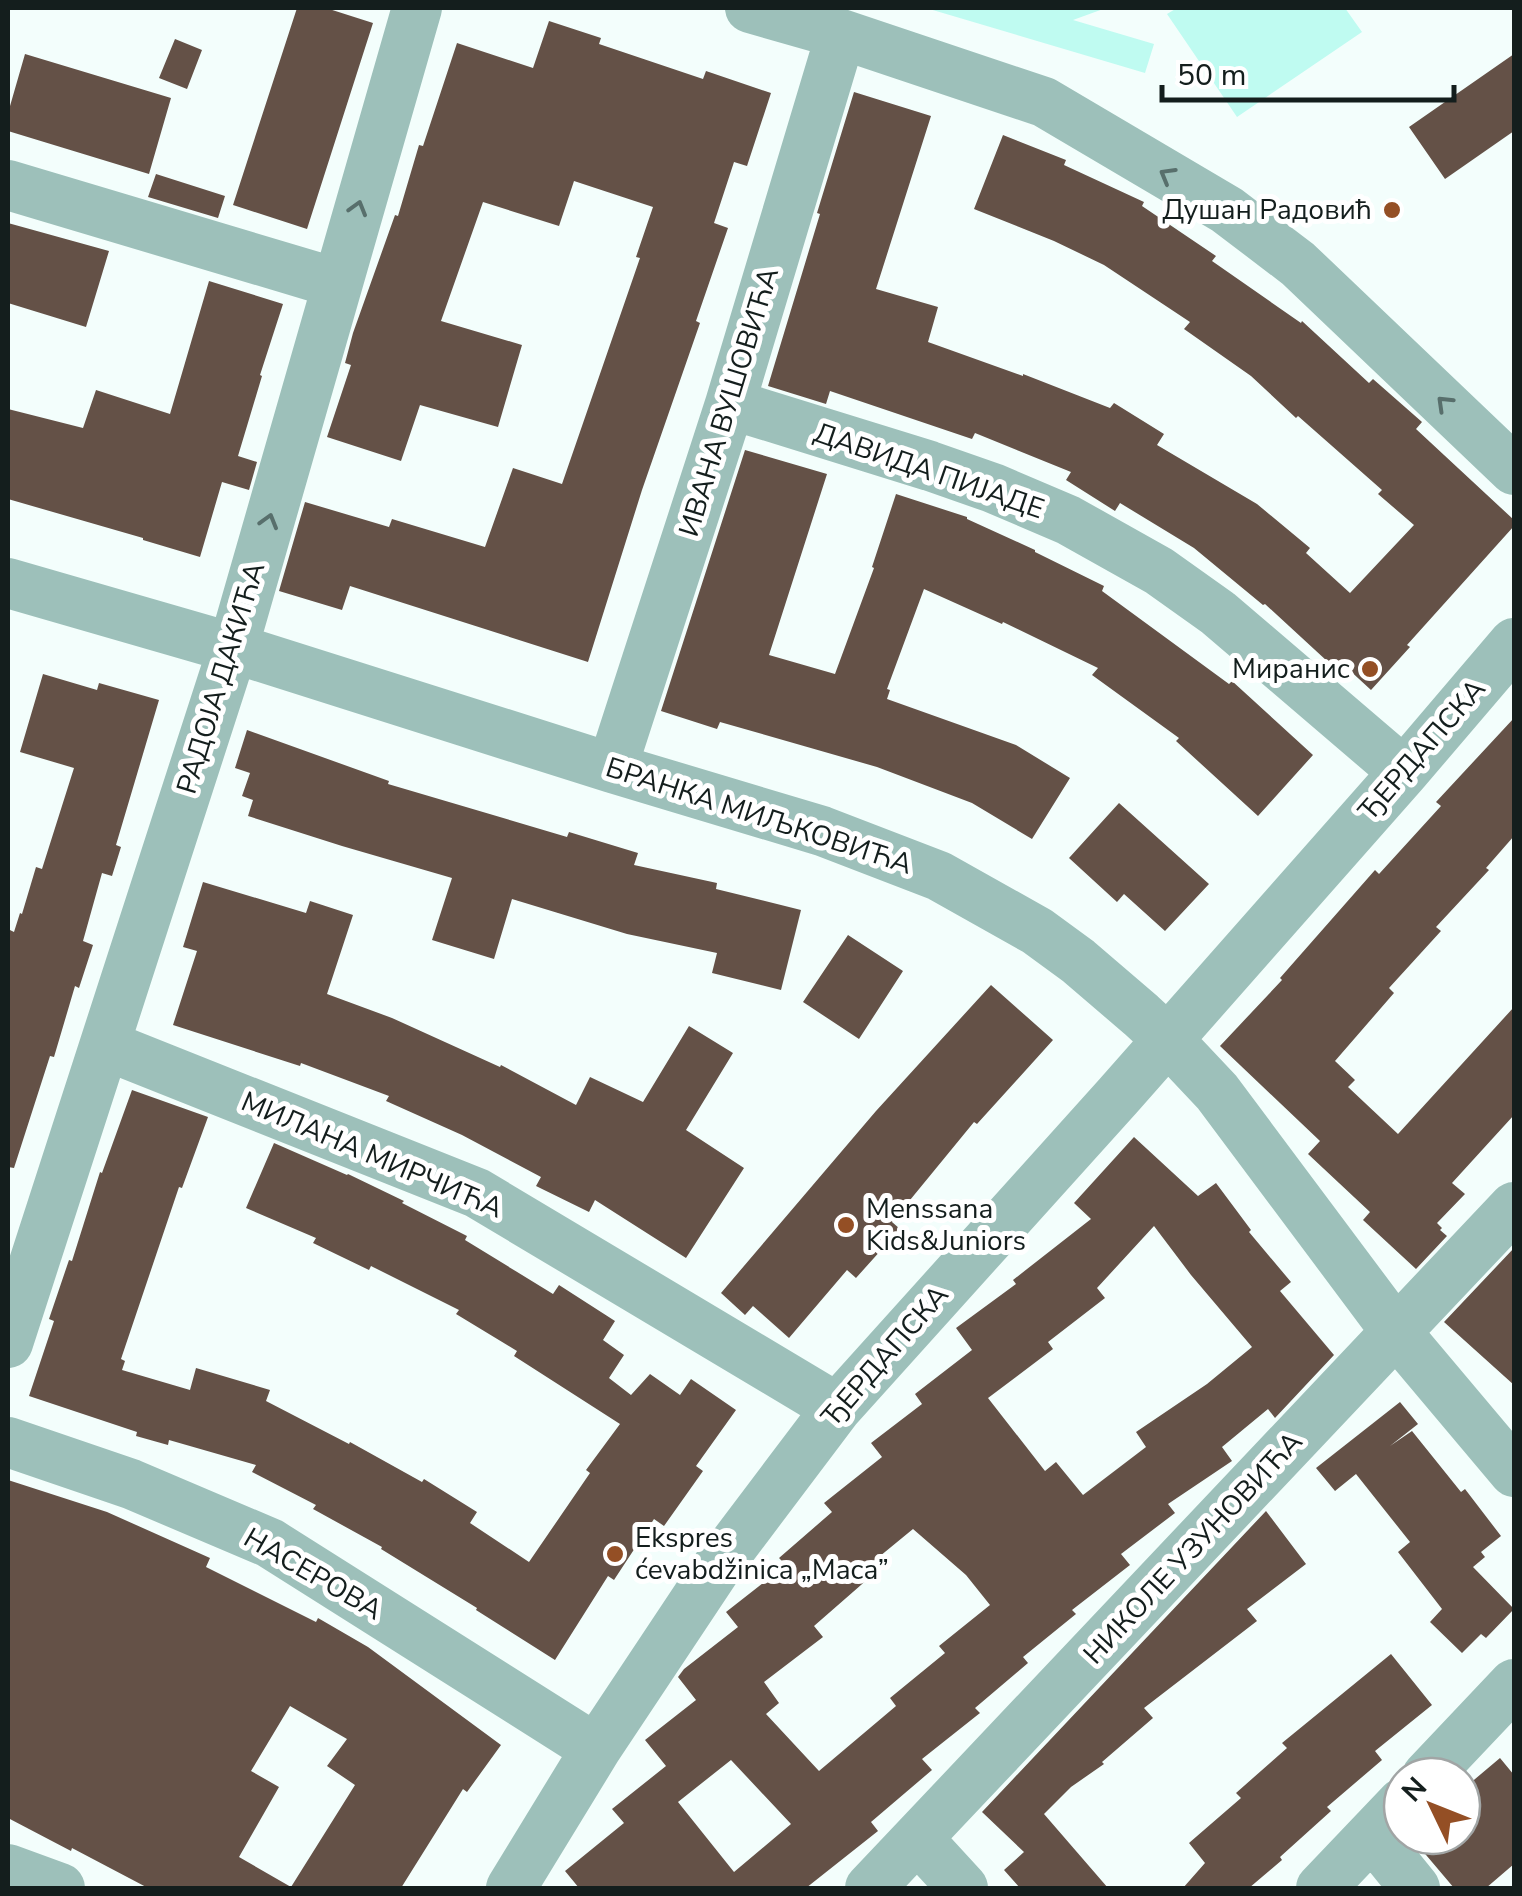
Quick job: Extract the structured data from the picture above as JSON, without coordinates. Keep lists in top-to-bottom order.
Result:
{
  "streets": {
    "street": [
      "ИВАНА ВУШОВИЋА",
      "ДАВИДА ПИЈАДЕ",
      "РАДОЈА ДАКИЋА",
      "ЂЕРДАПСКА",
      "БРАНКА МИЉКОВИЋА",
      "МИЛАНА МИРЧИЋА",
      "НИКОЛЕ УЗУНОВИЋА",
      "НАСЕРОВА"
    ]
  },
  "crossings": [
    ["ИВАНА ВУШОВИЋА", "ДАВИДА ПИЈАДЕ"],
    ["ИВАНА ВУШОВИЋА", "БРАНКА МИЉКОВИЋА"],
    ["ДАВИДА ПИЈАДЕ", "ЂЕРДАПСКА"],
    ["РАДОЈА ДАКИЋА", "БРАНКА МИЉКОВИЋА"],
    ["РАДОЈА ДАКИЋА", "МИЛАНА МИРЧИЋА"],
    ["ЂЕРДАПСКА", "БРАНКА МИЉКОВИЋА"],
    ["ЂЕРДАПСКА", "МИЛАНА МИРЧИЋА"],
    ["ЂЕРДАПСКА", "НАСЕРОВА"],
    ["БРАНКА МИЉКОВИЋА", "НИКОЛЕ УЗУНОВИЋА"]
  ],
  "one_way": ["РАДОЈА ДАКИЋА"],
  "places": [
    "Душан Радовић",
    "Миранис",
    "Menssana Kids&Juniors",
    "Ekspres ćevabdžinica „Maca”"
  ],
  "scale_bar": "50 m",
  "north": "top left"
}
